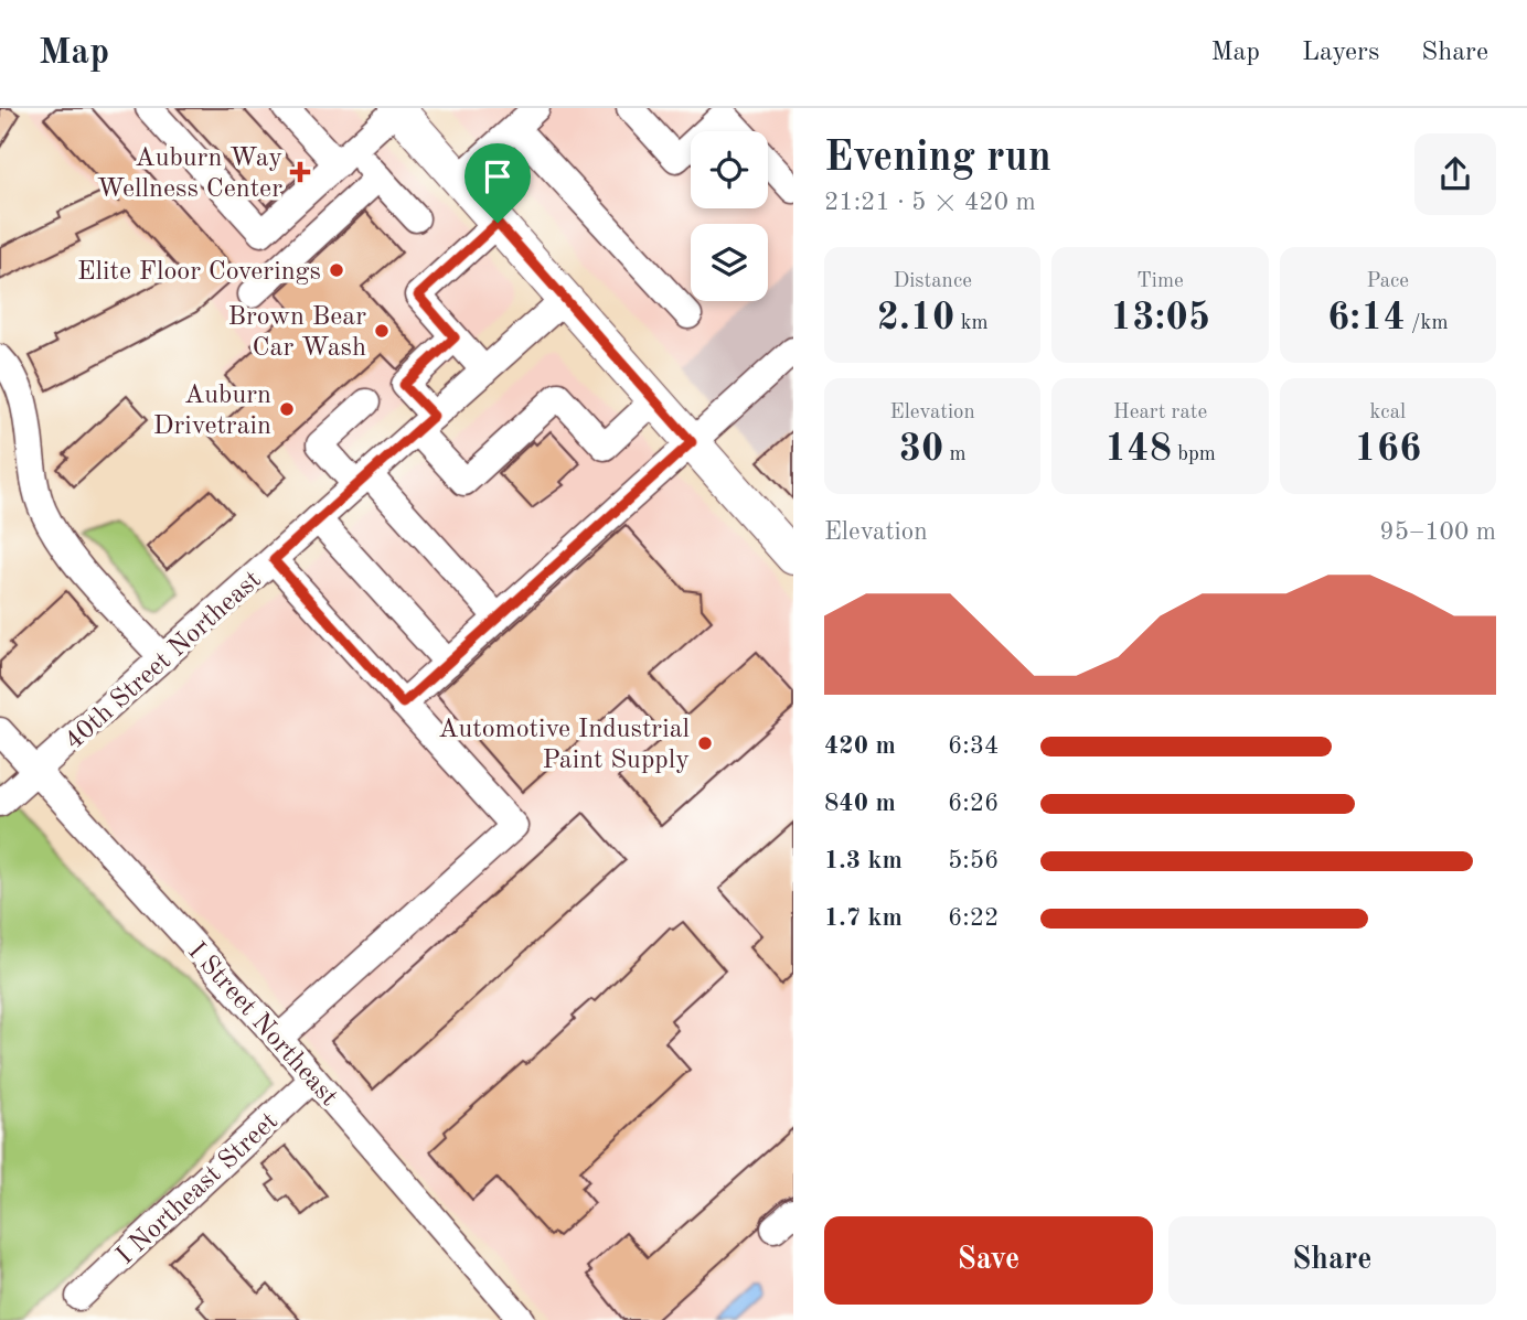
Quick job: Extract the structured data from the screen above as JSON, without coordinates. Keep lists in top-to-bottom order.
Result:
{
  "streets": {
    "street": ["40th Street Northeast", "I Street Northeast", "I Northeast Street"]
  },
  "crossings": [
    ["40th Street Northeast", "I Street Northeast"],
    ["I Street Northeast", "I Northeast Street"]
  ],
  "places": {
    "health": ["Auburn Way Wellness Center"],
    "other": [
      "Elite Floor Coverings",
      "Brown Bear Car Wash",
      "Auburn Drivetrain",
      "Automotive Industrial Paint Supply"
    ]
  },
  "page": {
    "header": "Map",
    "nav": ["Map", "Layers", "Share"],
    "heading": ["Evening run", "21:21 · 5 × 420 m"],
    "stats": [
      ["Distance", "2.10 km"],
      ["Time", "13:05"],
      ["Pace", "6:14 /km"],
      ["Elevation", "30 m"],
      ["Heart rate", "148 bpm"],
      ["kcal", "166"]
    ],
    "chart": ["Elevation", "95–100 m"],
    "list": [
      {
        "name": "420 m",
        "note": "6:34"
      },
      {
        "name": "840 m",
        "note": "6:26"
      },
      {
        "name": "1.3 km",
        "note": "5:56"
      },
      {
        "name": "1.7 km",
        "note": "6:22"
      }
    ],
    "buttons": ["Save", "Share"]
  }
}
